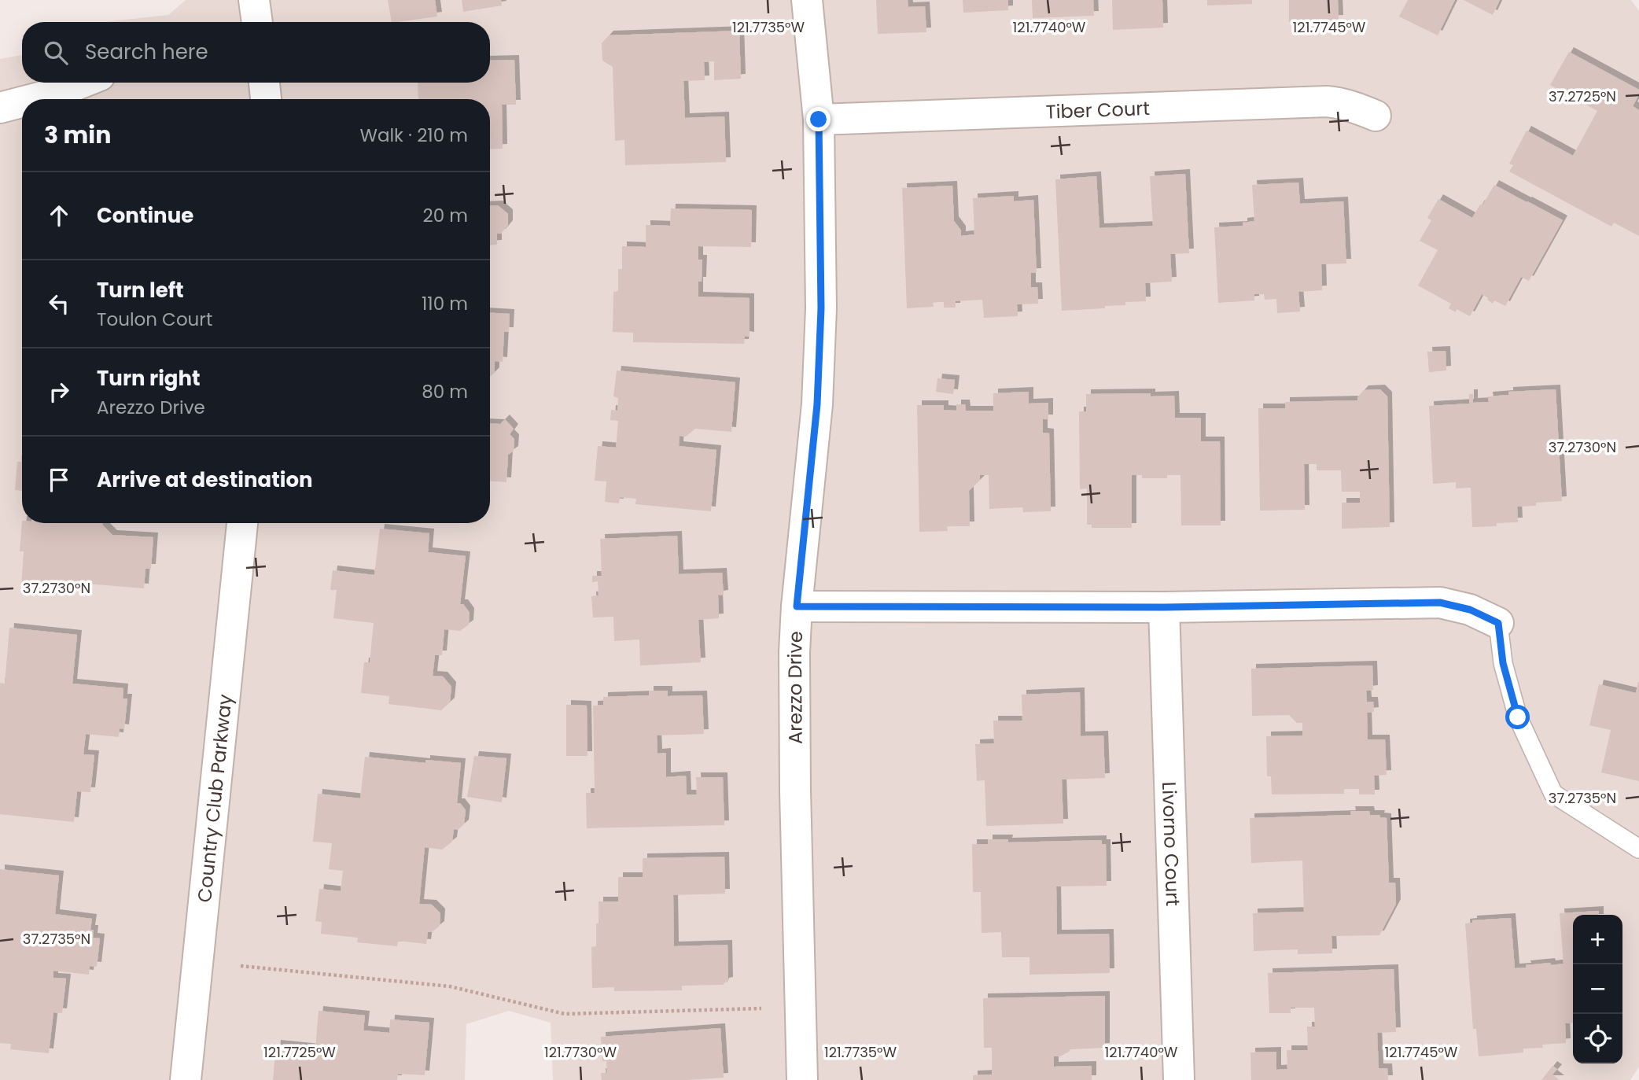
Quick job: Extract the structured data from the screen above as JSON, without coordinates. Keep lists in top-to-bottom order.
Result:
{
  "streets": {
    "street": [
      "Tiber Court",
      "Arezzo Drive",
      "Country Club Parkway",
      "Livorno Court"
    ]
  },
  "crossings": [
    ["Tiber Court", "Arezzo Drive"]
  ],
  "page": {
    "search": "Search here",
    "heading": ["3 min", "Walk · 210 m"],
    "list": [
      ["Continue", "20 m"],
      ["Turn left", "Toulon Court", "110 m"],
      ["Turn right", "Arezzo Drive", "80 m"],
      "Arrive at destination"
    ],
    "map_buttons": ["+", "−"]
  },
  "coordinates": [
    "121.7735°W",
    "121.7740°W",
    "121.7745°W",
    "37.2725°N",
    "37.2730°N",
    "37.2735°N",
    "121.7725°W",
    "121.7730°W"
  ]
}
